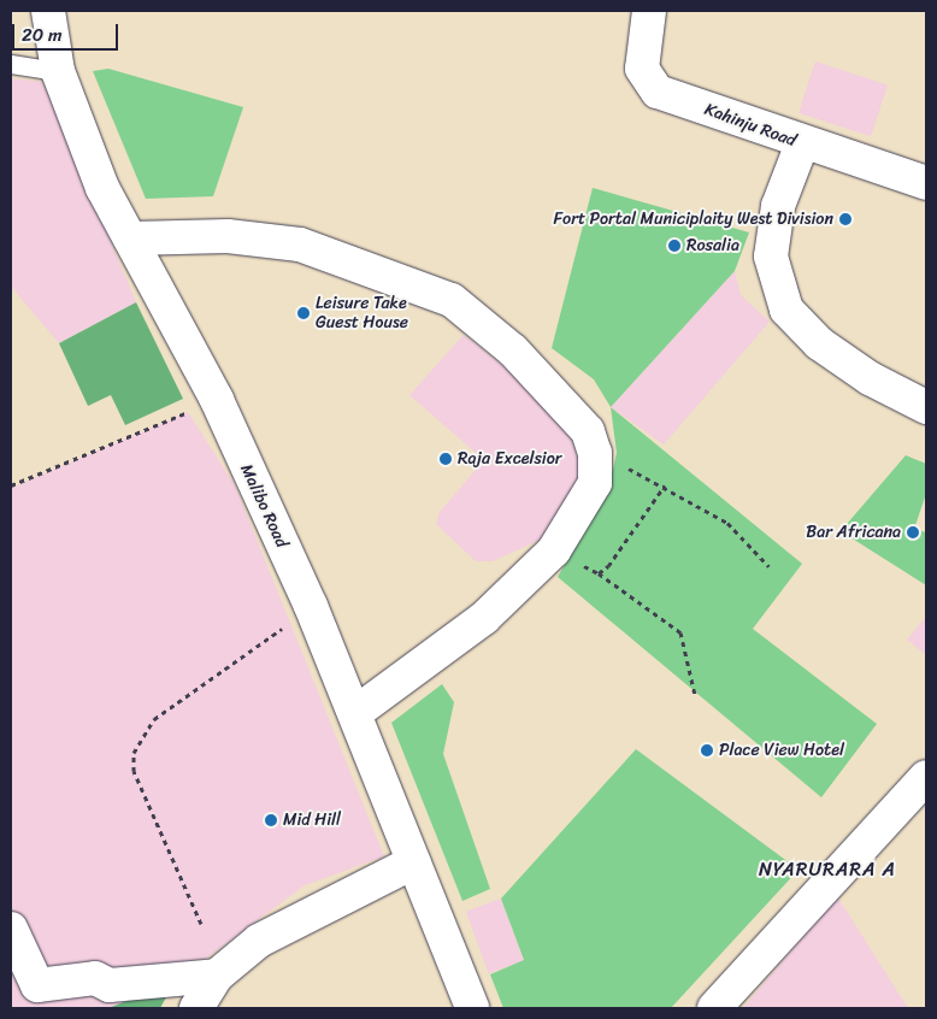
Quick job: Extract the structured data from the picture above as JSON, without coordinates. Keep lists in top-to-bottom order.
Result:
{
  "streets": {
    "street": ["Kahinju Road", "Malibo Road"]
  },
  "districts": ["NYARURARA A"],
  "places": [
    "Fort Portal Municiplaity West Division",
    "Rosalia",
    "Leisure Take Guest House",
    "Raja Excelsior",
    "Bar Africana",
    "Place View Hotel",
    "Mid Hill"
  ],
  "scale_bar": "20 m"
}
